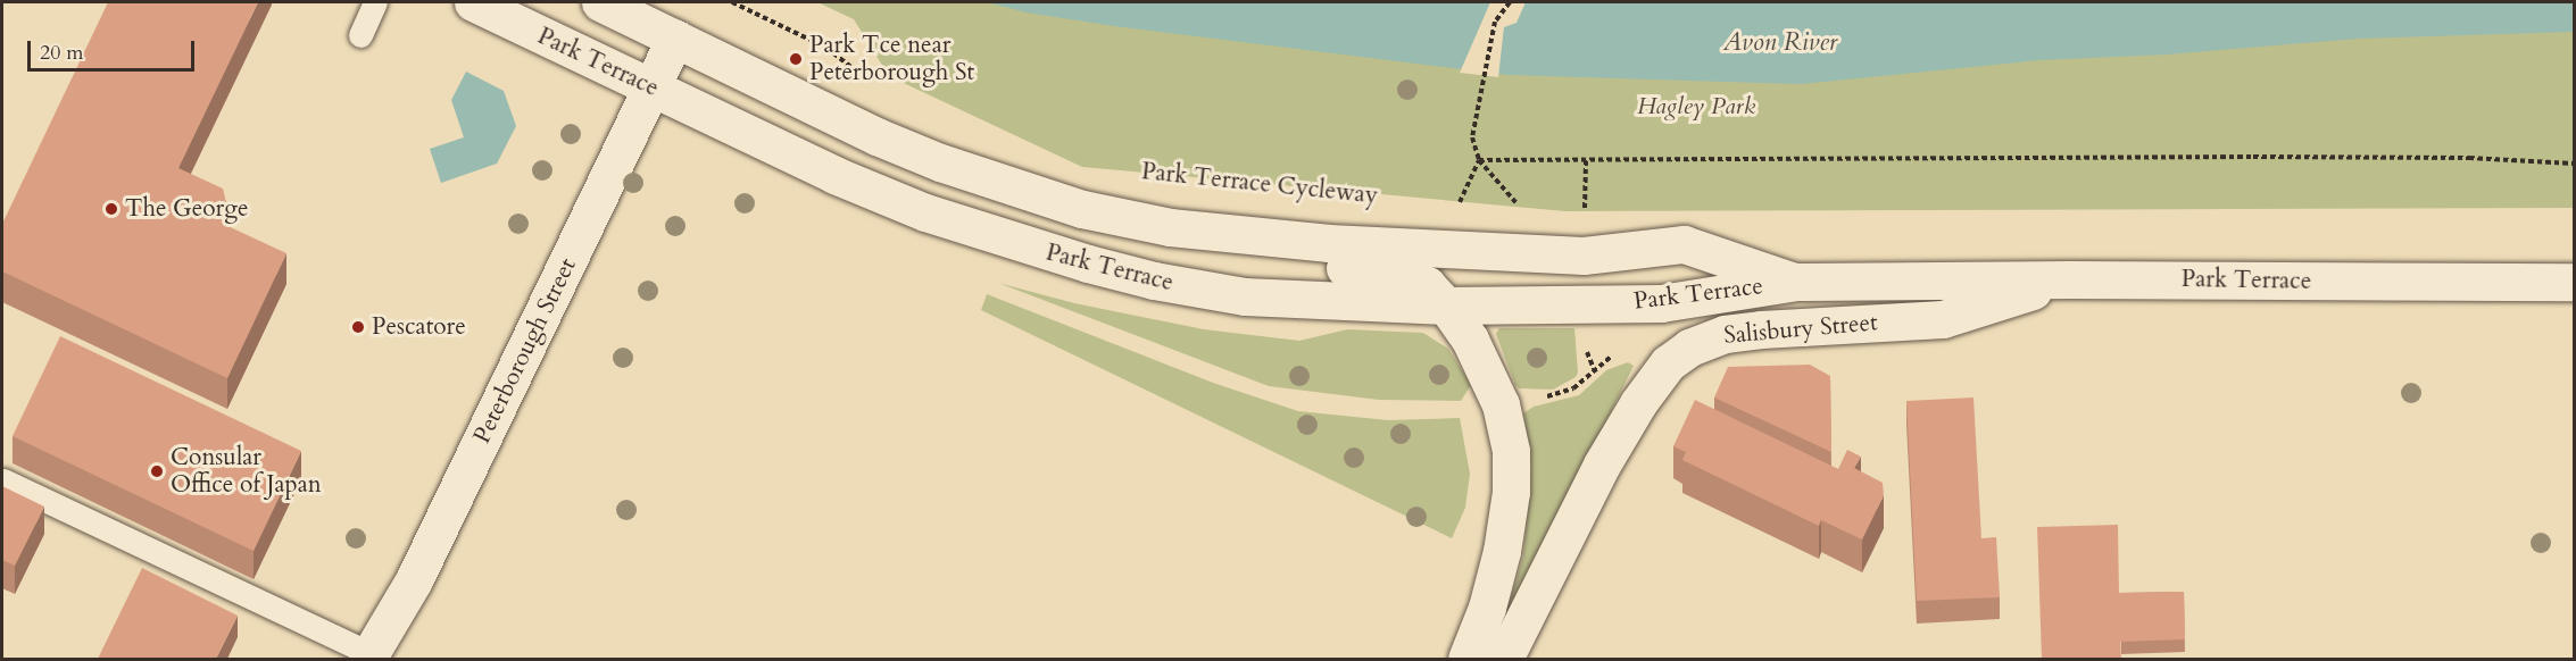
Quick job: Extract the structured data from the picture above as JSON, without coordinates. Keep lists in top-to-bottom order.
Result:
{
  "streets": {
    "street": ["Park Terrace", "Salisbury Street", "Peterborough Street"]
  },
  "crossings": [
    ["Park Terrace", "Salisbury Street"],
    ["Park Terrace", "Peterborough Street"]
  ],
  "water": ["Avon River"],
  "parks": ["Hagley Park"],
  "places": [
    "Park Tce near Peterborough St",
    "The George",
    "Pescatore",
    "Consular Office of Japan"
  ],
  "scale_bar": "20 m"
}
